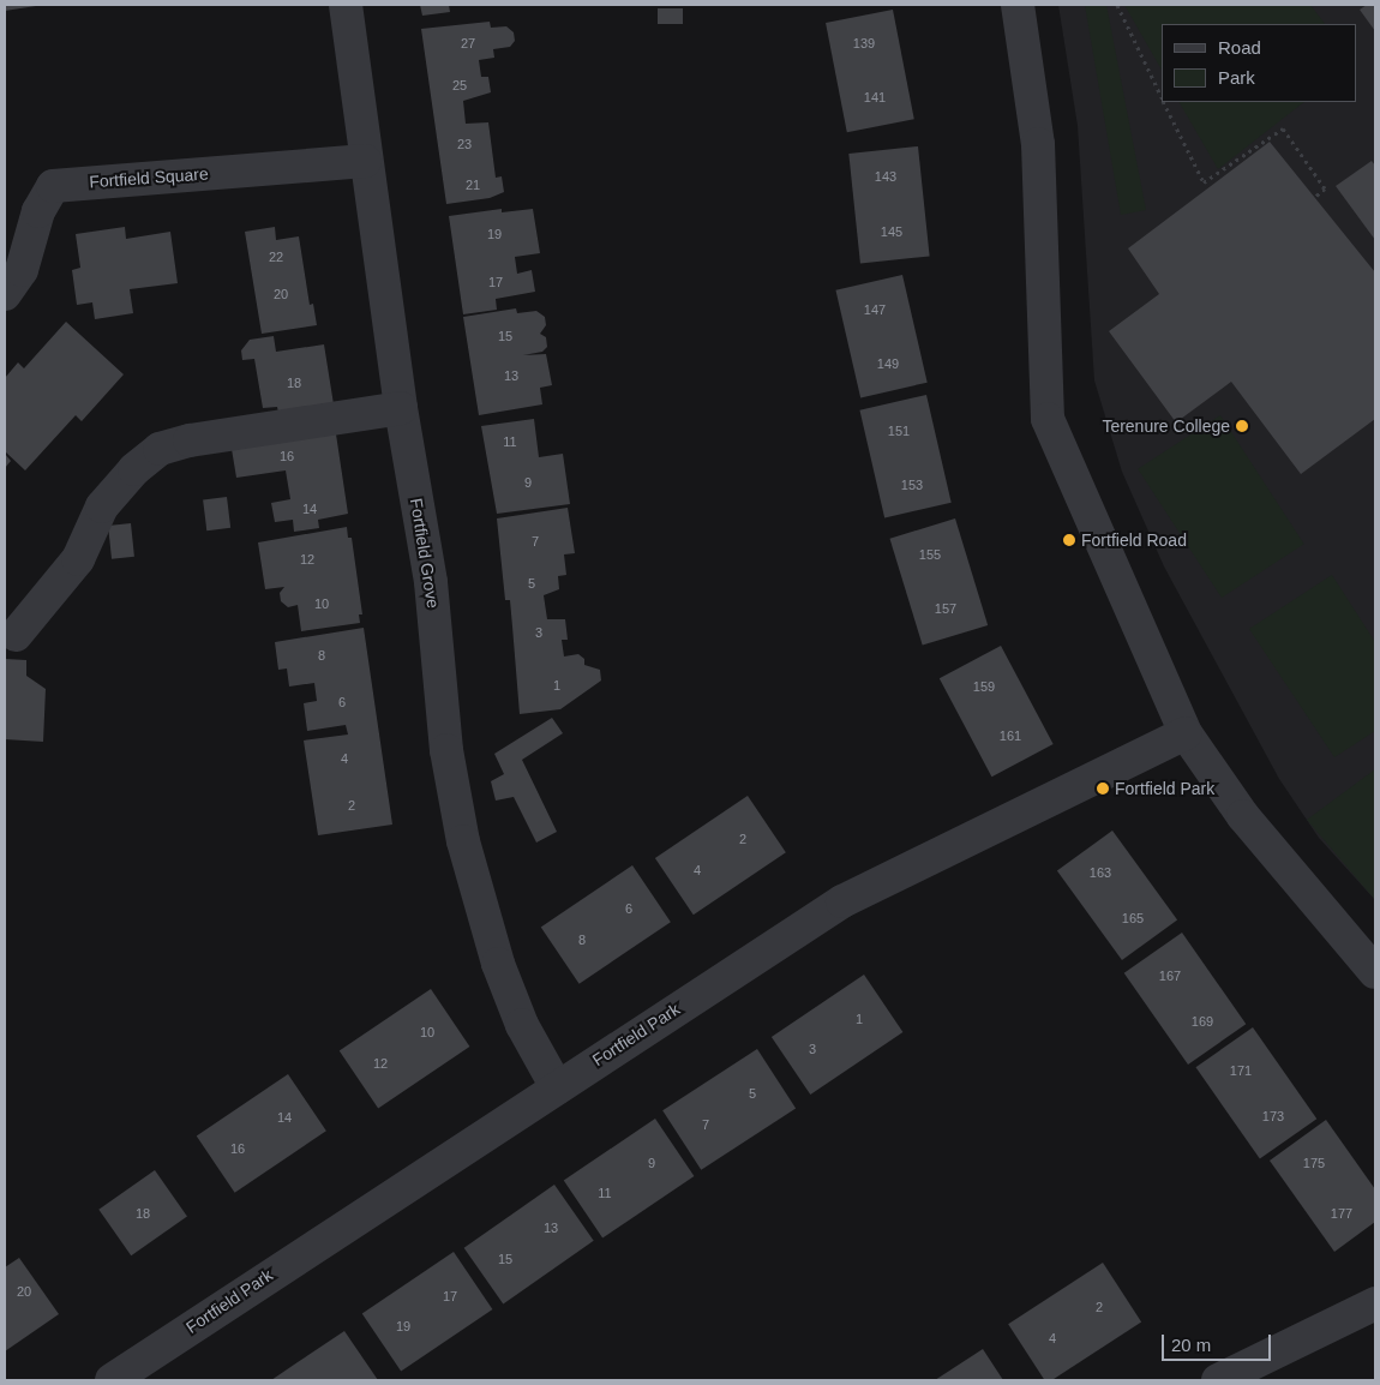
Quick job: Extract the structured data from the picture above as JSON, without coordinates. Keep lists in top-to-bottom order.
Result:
{
  "streets": {
    "street": ["Fortfield Square", "Fortfield Grove", "Fortfield Park"]
  },
  "crossings": [
    ["Fortfield Square", "Fortfield Grove"],
    ["Fortfield Grove", "Fortfield Park"]
  ],
  "places": ["Terenure College", "Fortfield Road", "Fortfield Park"],
  "house_numbers": [
    "27",
    "139",
    "25",
    "141",
    "23",
    "143",
    "21",
    "145",
    "19",
    "22",
    "17",
    "20",
    "147",
    "15",
    "149",
    "13",
    "18",
    "151",
    "11",
    "16",
    "9",
    "153",
    "14",
    "7",
    "155",
    "12",
    "5",
    "10",
    "157",
    "3",
    "8",
    "1",
    "159",
    "6",
    "161",
    "4",
    "2",
    "2",
    "4",
    "163",
    "6",
    "165",
    "8",
    "167",
    "1",
    "169",
    "10",
    "3",
    "12",
    "171",
    "5",
    "173",
    "14",
    "7",
    "16",
    "9",
    "175",
    "11",
    "18",
    "177",
    "13",
    "15",
    "20",
    "17",
    "2",
    "19",
    "4"
  ],
  "legend": ["Road", "Park"],
  "scale_bar": "20 m"
}
